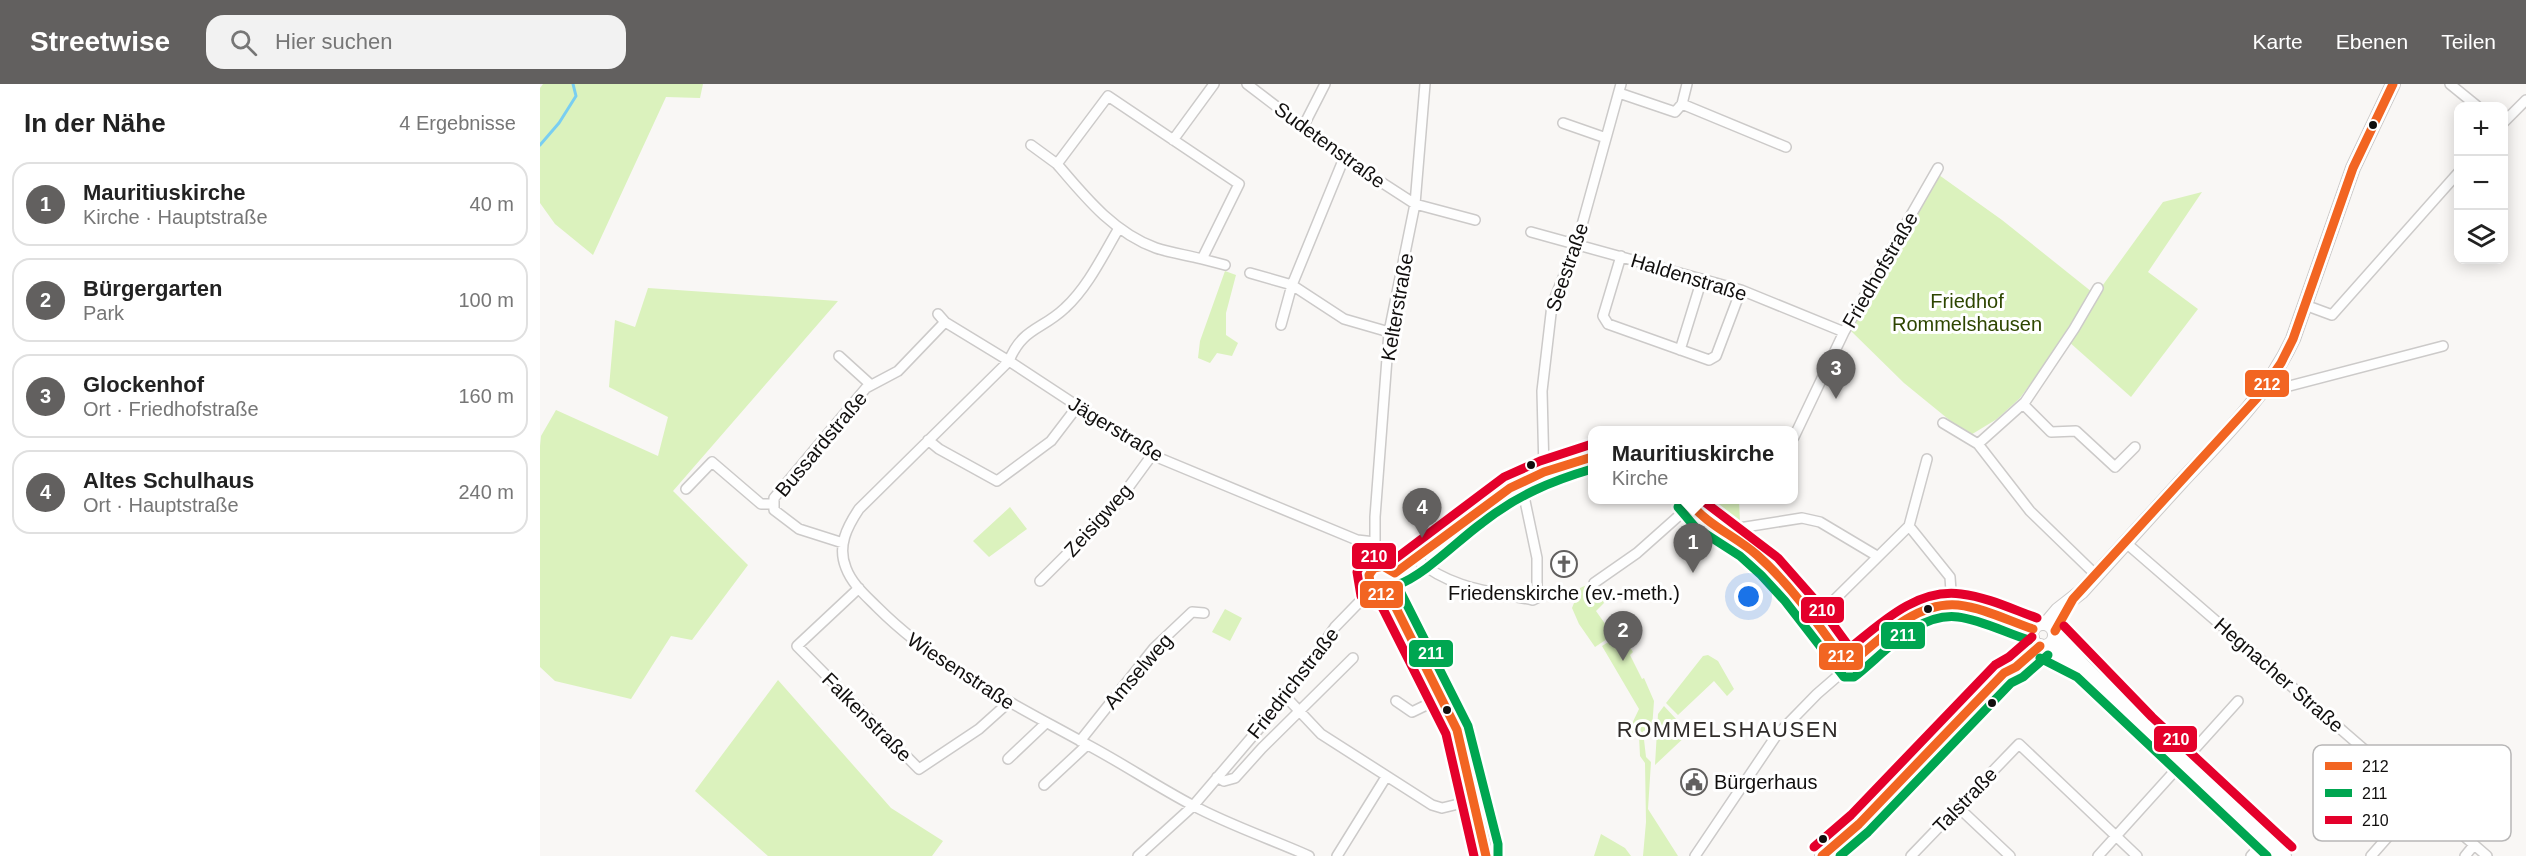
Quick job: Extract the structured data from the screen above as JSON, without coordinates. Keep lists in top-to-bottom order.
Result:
{
  "streets": {
    "street": [
      "Sudetenstraße",
      "Seestraße",
      "Friedhofstraße",
      "Haldenstraße",
      "Kelterstraße",
      "Jägerstraße",
      "Bussardstraße",
      "Zeisigweg",
      "Wiesenstraße",
      "Amselweg",
      "Hegnacher Straße",
      "Friedrichstraße",
      "Falkenstraße",
      "Talstraße"
    ]
  },
  "crossings": [
    ["Sudetenstraße", "Kelterstraße"],
    ["Seestraße", "Haldenstraße"],
    ["Friedhofstraße", "Haldenstraße"],
    ["Kelterstraße", "Jägerstraße"],
    ["Kelterstraße", "Friedrichstraße"],
    ["Jägerstraße", "Bussardstraße"],
    ["Jägerstraße", "Zeisigweg"],
    ["Bussardstraße", "Wiesenstraße"],
    ["Wiesenstraße", "Amselweg"],
    ["Wiesenstraße", "Friedrichstraße"],
    ["Wiesenstraße", "Falkenstraße"]
  ],
  "districts": ["ROMMELSHAUSEN"],
  "parks": ["Friedhof Rommelshausen"],
  "places": {
    "church": ["Friedenskirche (ev.-meth.)"],
    "public building": ["Bürgerhaus"]
  },
  "lines": ["transit line 212", "transit line 210", "transit line 211"],
  "legend": ["212", "211", "210"],
  "page": {
    "header": "Streetwise",
    "search": "Hier suchen",
    "nav": ["Karte", "Ebenen", "Teilen"],
    "heading": ["In der Nähe", "4 Ergebnisse"],
    "map_buttons": ["+", "−"],
    "list": [
      {
        "mark": "1",
        "name": "Mauritiuskirche",
        "note": "Kirche · Hauptstraße",
        "value": "40 m"
      },
      {
        "mark": "2",
        "name": "Bürgergarten",
        "note": "Park",
        "value": "100 m"
      },
      {
        "mark": "3",
        "name": "Glockenhof",
        "note": "Ort · Friedhofstraße",
        "value": "160 m"
      },
      {
        "mark": "4",
        "name": "Altes Schulhaus",
        "note": "Ort · Hauptstraße",
        "value": "240 m"
      }
    ],
    "pins": [
      "3",
      "4",
      "1",
      "2"
    ],
    "popup": ["Mauritiuskirche", "Kirche"]
  }
}
